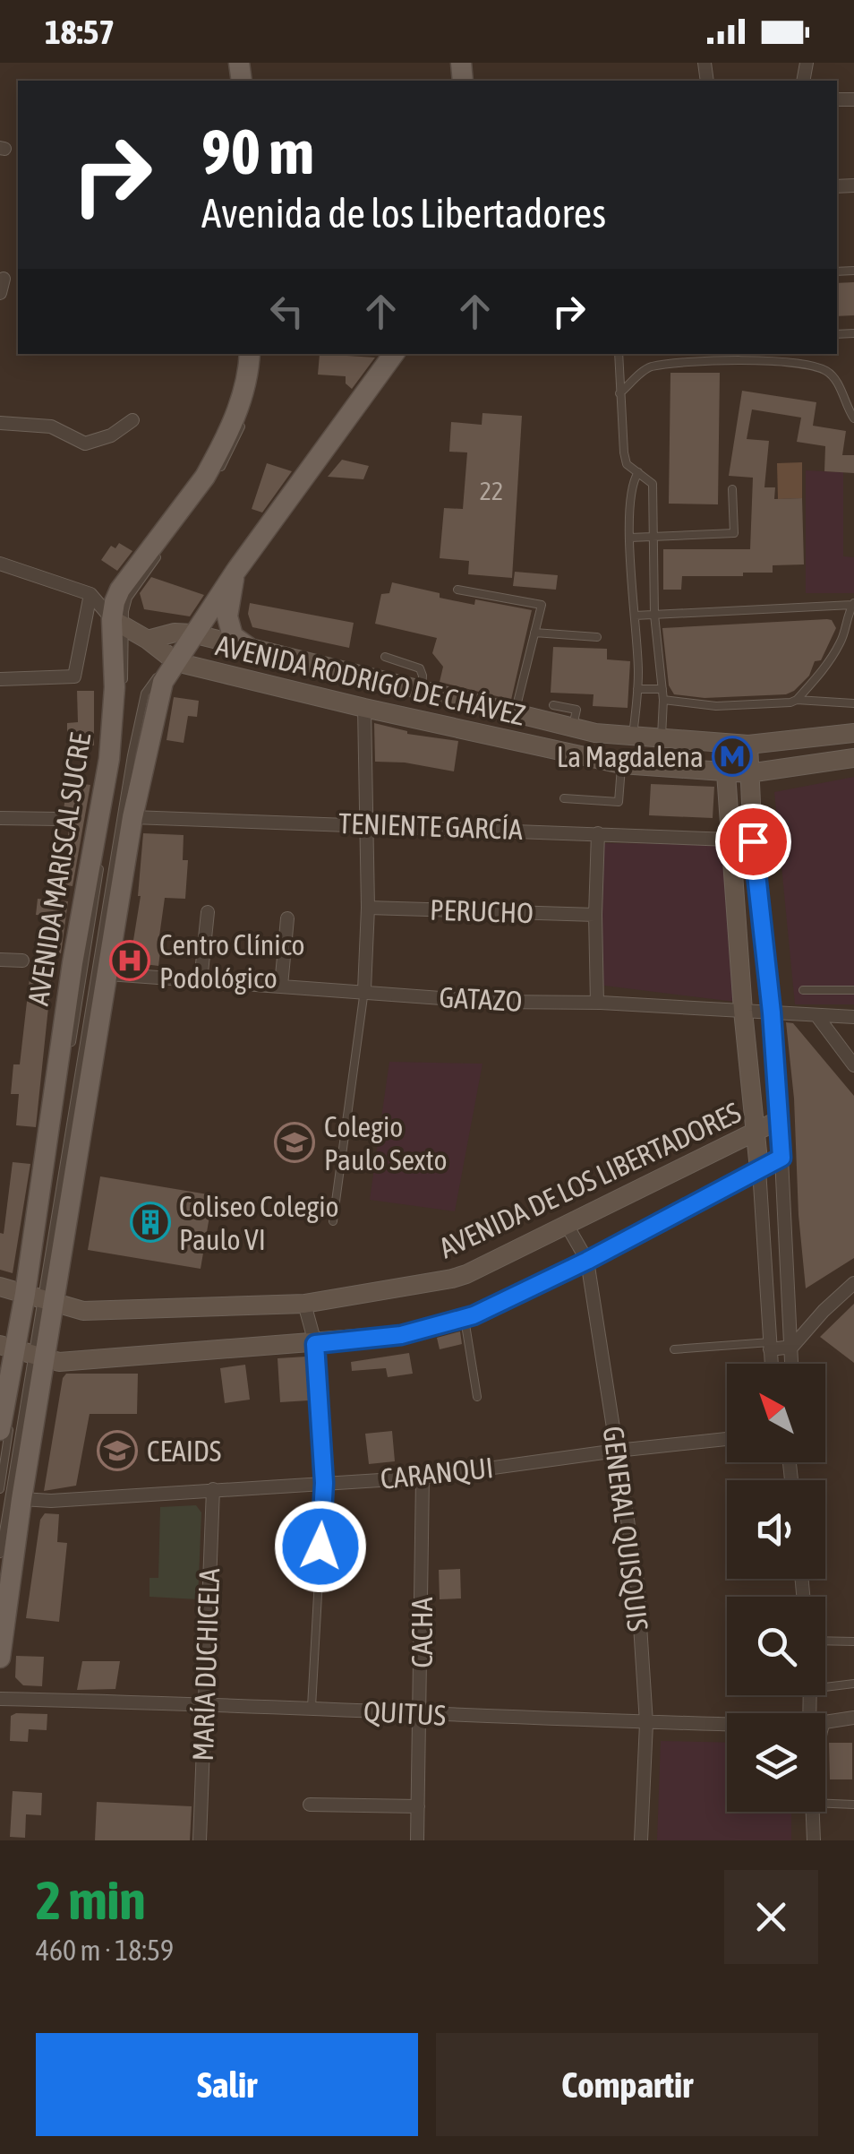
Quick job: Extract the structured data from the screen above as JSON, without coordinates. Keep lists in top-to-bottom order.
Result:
{
  "streets": {
    "main road": ["AVENIDA MARISCAL SUCRE"],
    "street": [
      "AVENIDA RODRIGO DE CHÁVEZ",
      "TENIENTE GARCÍA",
      "PERUCHO",
      "GATAZO",
      "AVENIDA DE LOS LIBERTADORES",
      "CARANQUI",
      "GENERAL QUISQUIS",
      "CACHA",
      "MARÍA DUCHICELA",
      "QUITUS"
    ]
  },
  "crossings": [
    ["AVENIDA RODRIGO DE CHÁVEZ", "AVENIDA MARISCAL SUCRE"],
    ["TENIENTE GARCÍA", "AVENIDA MARISCAL SUCRE"],
    ["AVENIDA MARISCAL SUCRE", "GATAZO"],
    ["AVENIDA MARISCAL SUCRE", "AVENIDA DE LOS LIBERTADORES"],
    ["AVENIDA MARISCAL SUCRE", "CARANQUI"],
    ["AVENIDA DE LOS LIBERTADORES", "GENERAL QUISQUIS"],
    ["CARANQUI", "GENERAL QUISQUIS"],
    ["CARANQUI", "CACHA"],
    ["CARANQUI", "MARÍA DUCHICELA"],
    ["GENERAL QUISQUIS", "QUITUS"],
    ["CACHA", "QUITUS"],
    ["MARÍA DUCHICELA", "QUITUS"]
  ],
  "places": {
    "metro station": ["La Magdalena"],
    "hospital": ["Centro Clínico Podológico"],
    "school or university": ["Colegio Paulo Sexto", "CEAIDS"],
    "building": ["Coliseo Colegio Paulo VI"]
  },
  "house_numbers": ["22"],
  "north": "top left",
  "page": {
    "status": "18:57",
    "turn": ["90 m", "Avenida de los Libertadores"],
    "heading": ["2 min", "460 m · 18:59"],
    "buttons": ["Salir", "Compartir"]
  }
}
